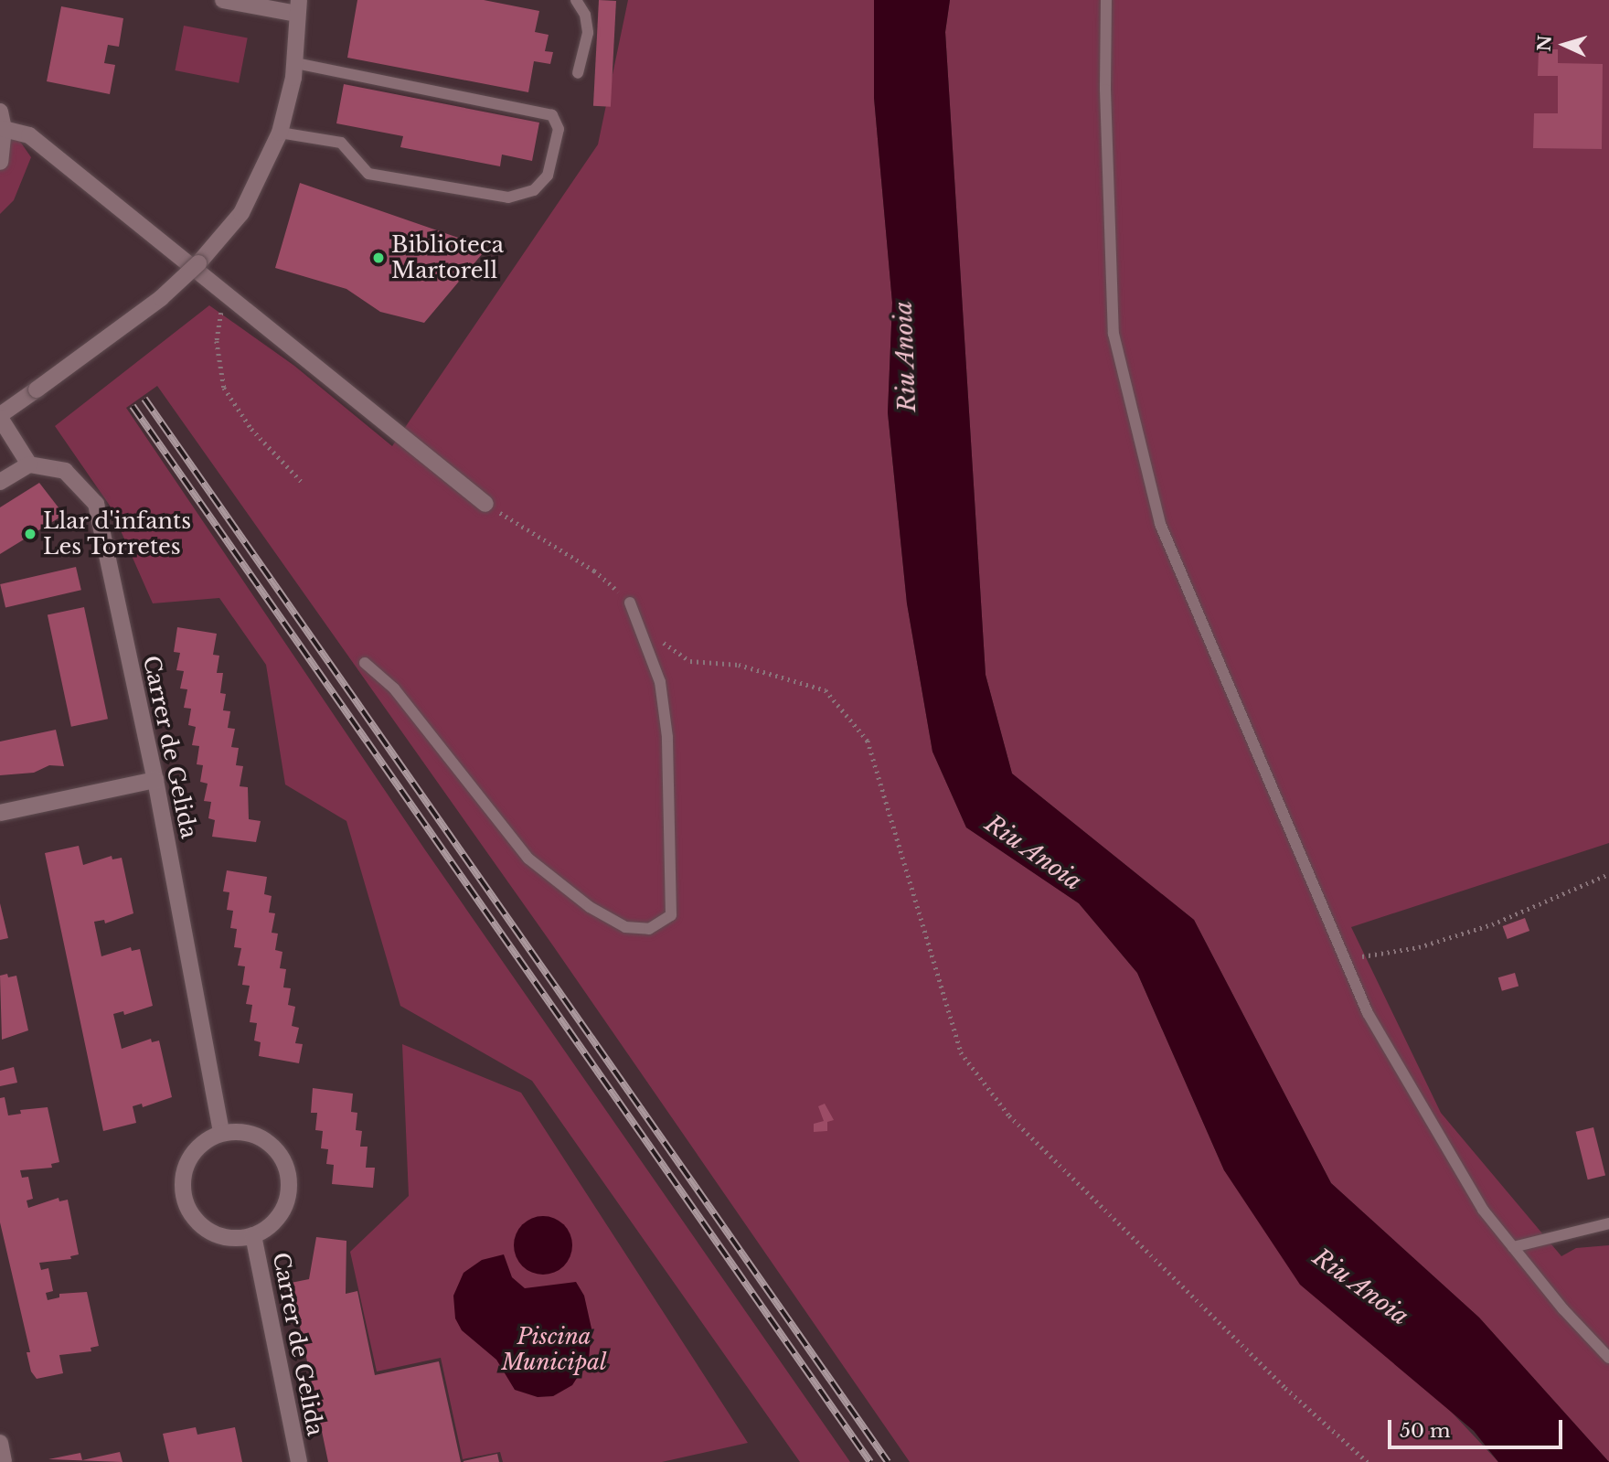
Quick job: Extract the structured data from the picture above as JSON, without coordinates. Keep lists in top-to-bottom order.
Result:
{
  "streets": {
    "street": ["Carrer de Gelida"]
  },
  "water": ["Riu Anoia"],
  "parks": ["Piscina Municipal"],
  "places": ["Biblioteca Martorell", "Llar d'infants Les Torretes"],
  "scale_bar": "50 m",
  "north": "left"
}
